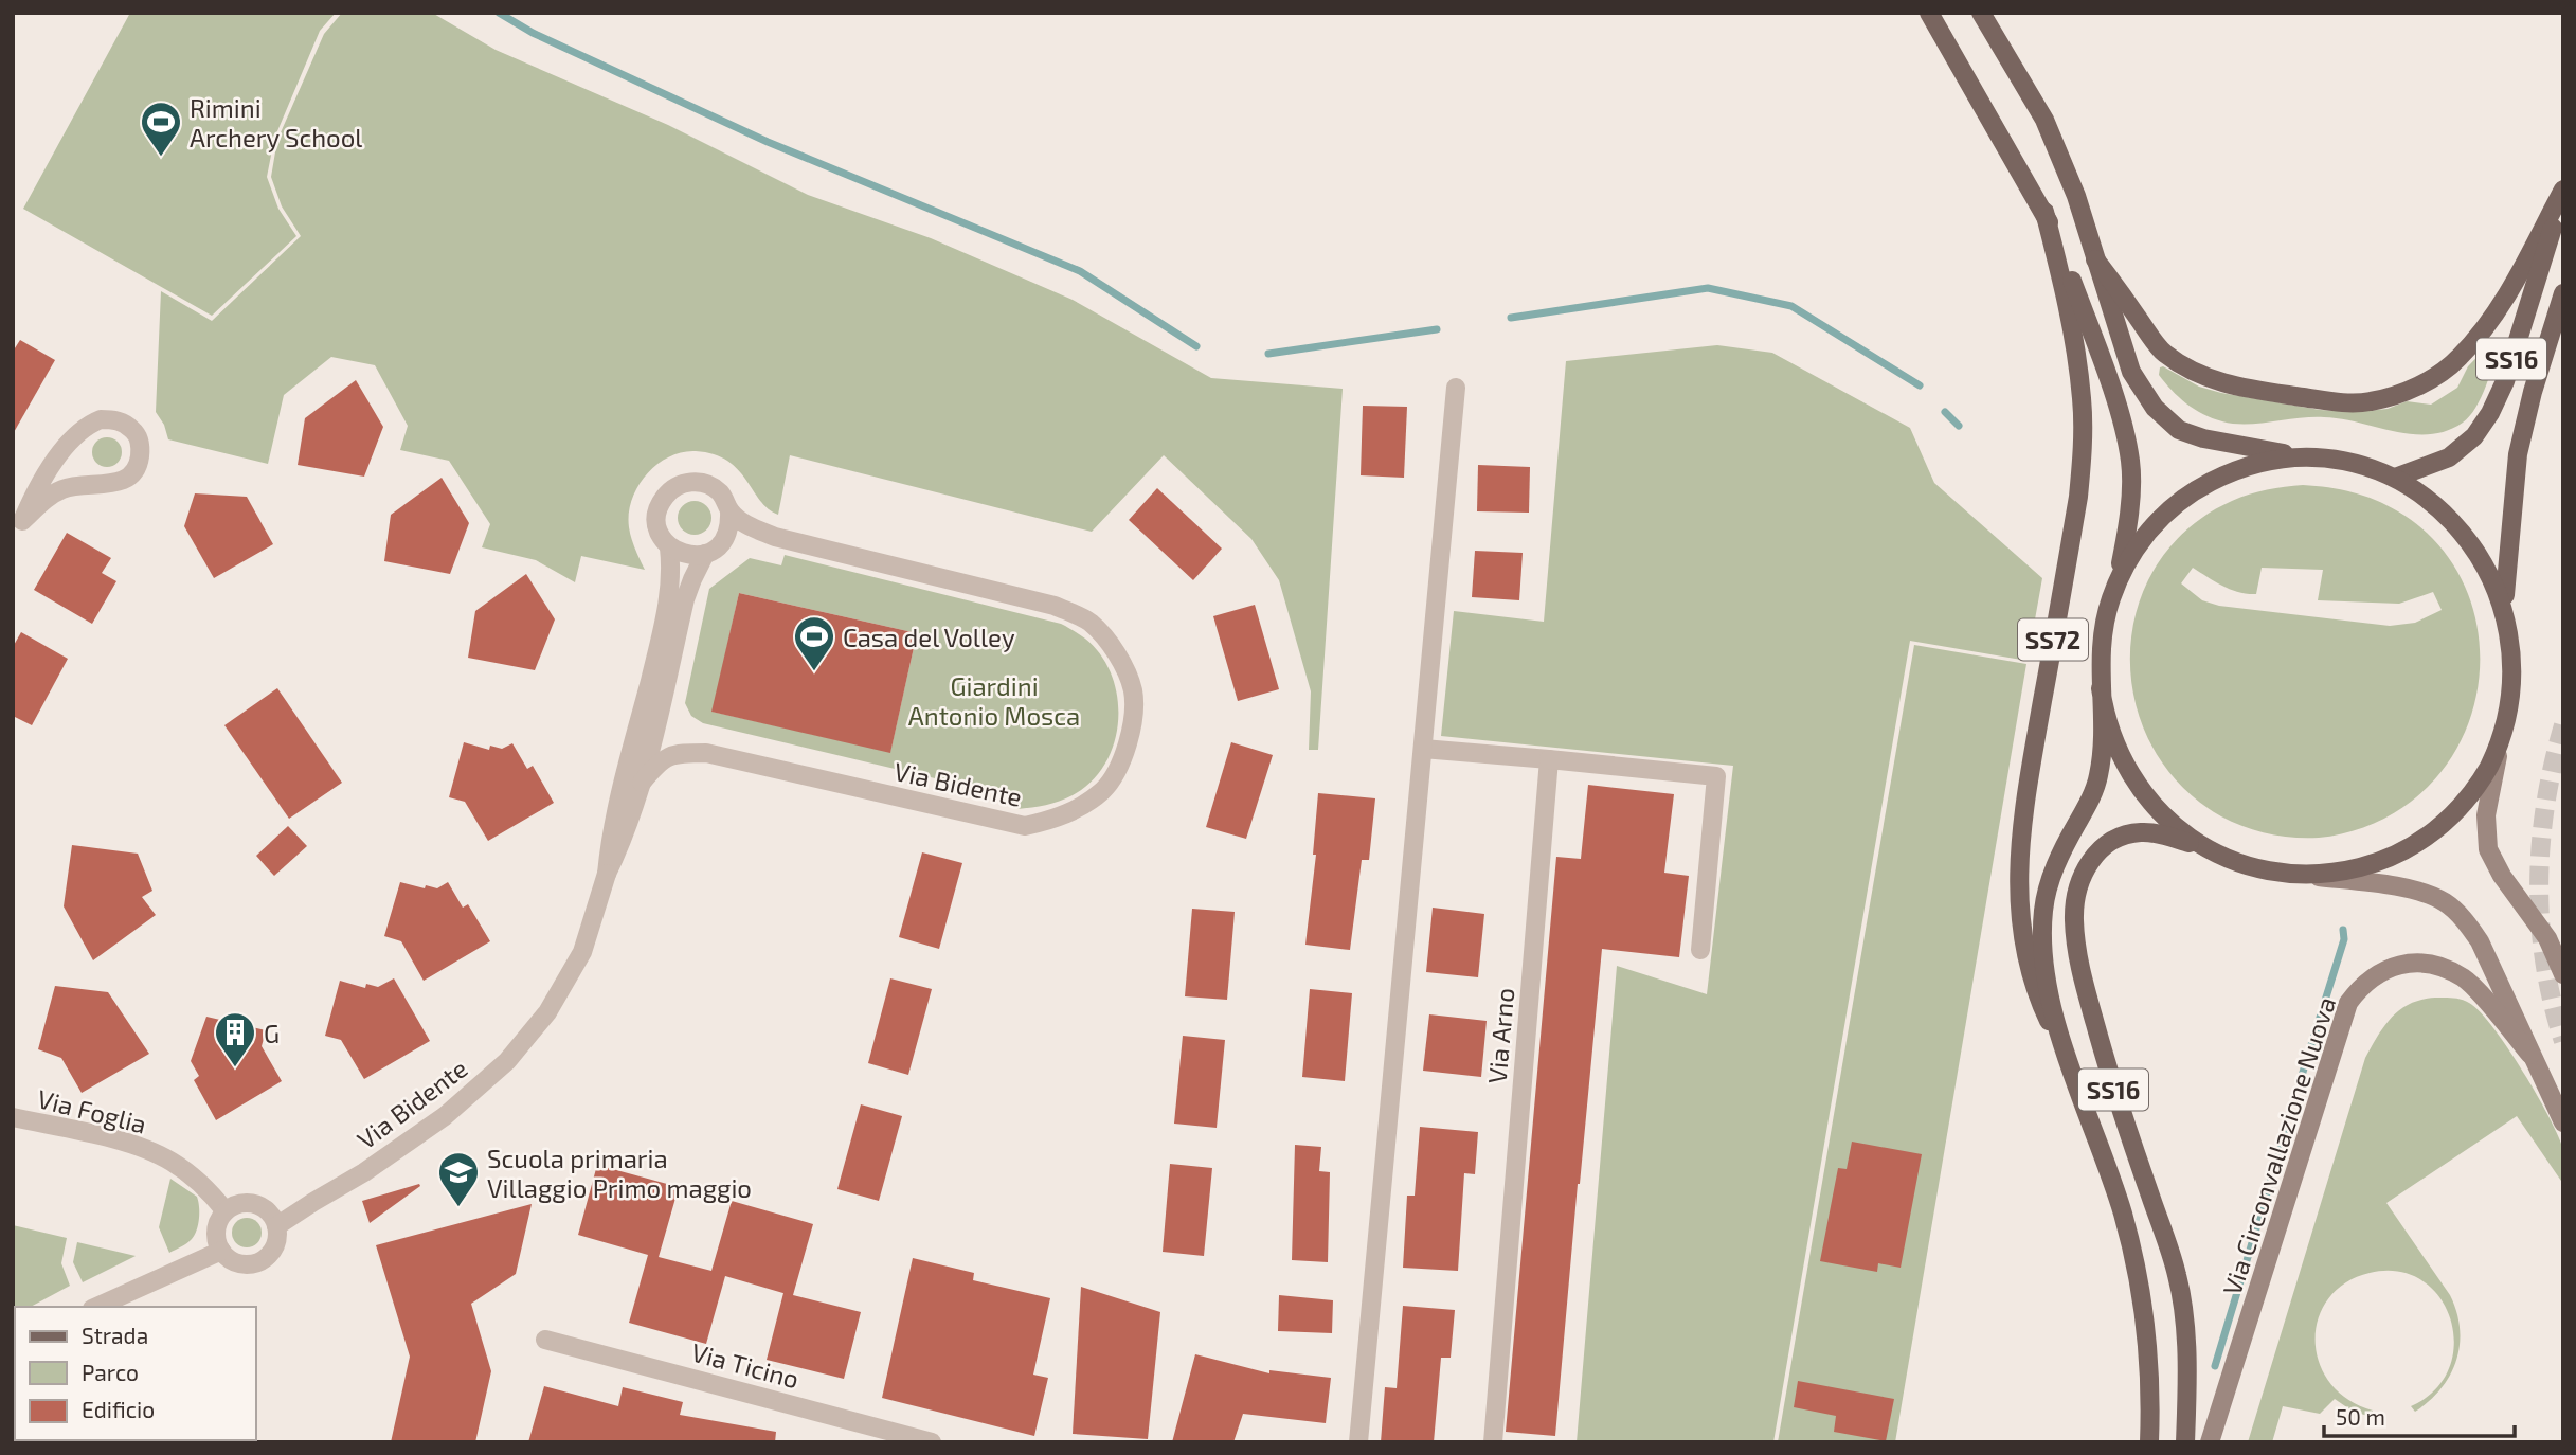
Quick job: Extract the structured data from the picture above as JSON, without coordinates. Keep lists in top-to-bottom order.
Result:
{
  "streets": {
    "main road": ["SS16", "SS72", "Via Circonvallazione Nuova"],
    "street": [
      "Via Bidente",
      "Via Arno",
      "Via Foglia",
      "Via Ticino"
    ]
  },
  "crossings": [
    ["SS16", "Via Circonvallazione Nuova"],
    ["SS72", "Via Circonvallazione Nuova"],
    ["Via Bidente", "Via Foglia"]
  ],
  "parks": ["Giardini Antonio Mosca"],
  "places": {
    "sports": ["Rimini Archery School", "Casa del Volley"],
    "building": ["G"],
    "school or university": ["Scuola primaria Villaggio Primo maggio"]
  },
  "legend": ["Strada", "Parco", "Edificio"],
  "scale_bar": "50 m"
}
